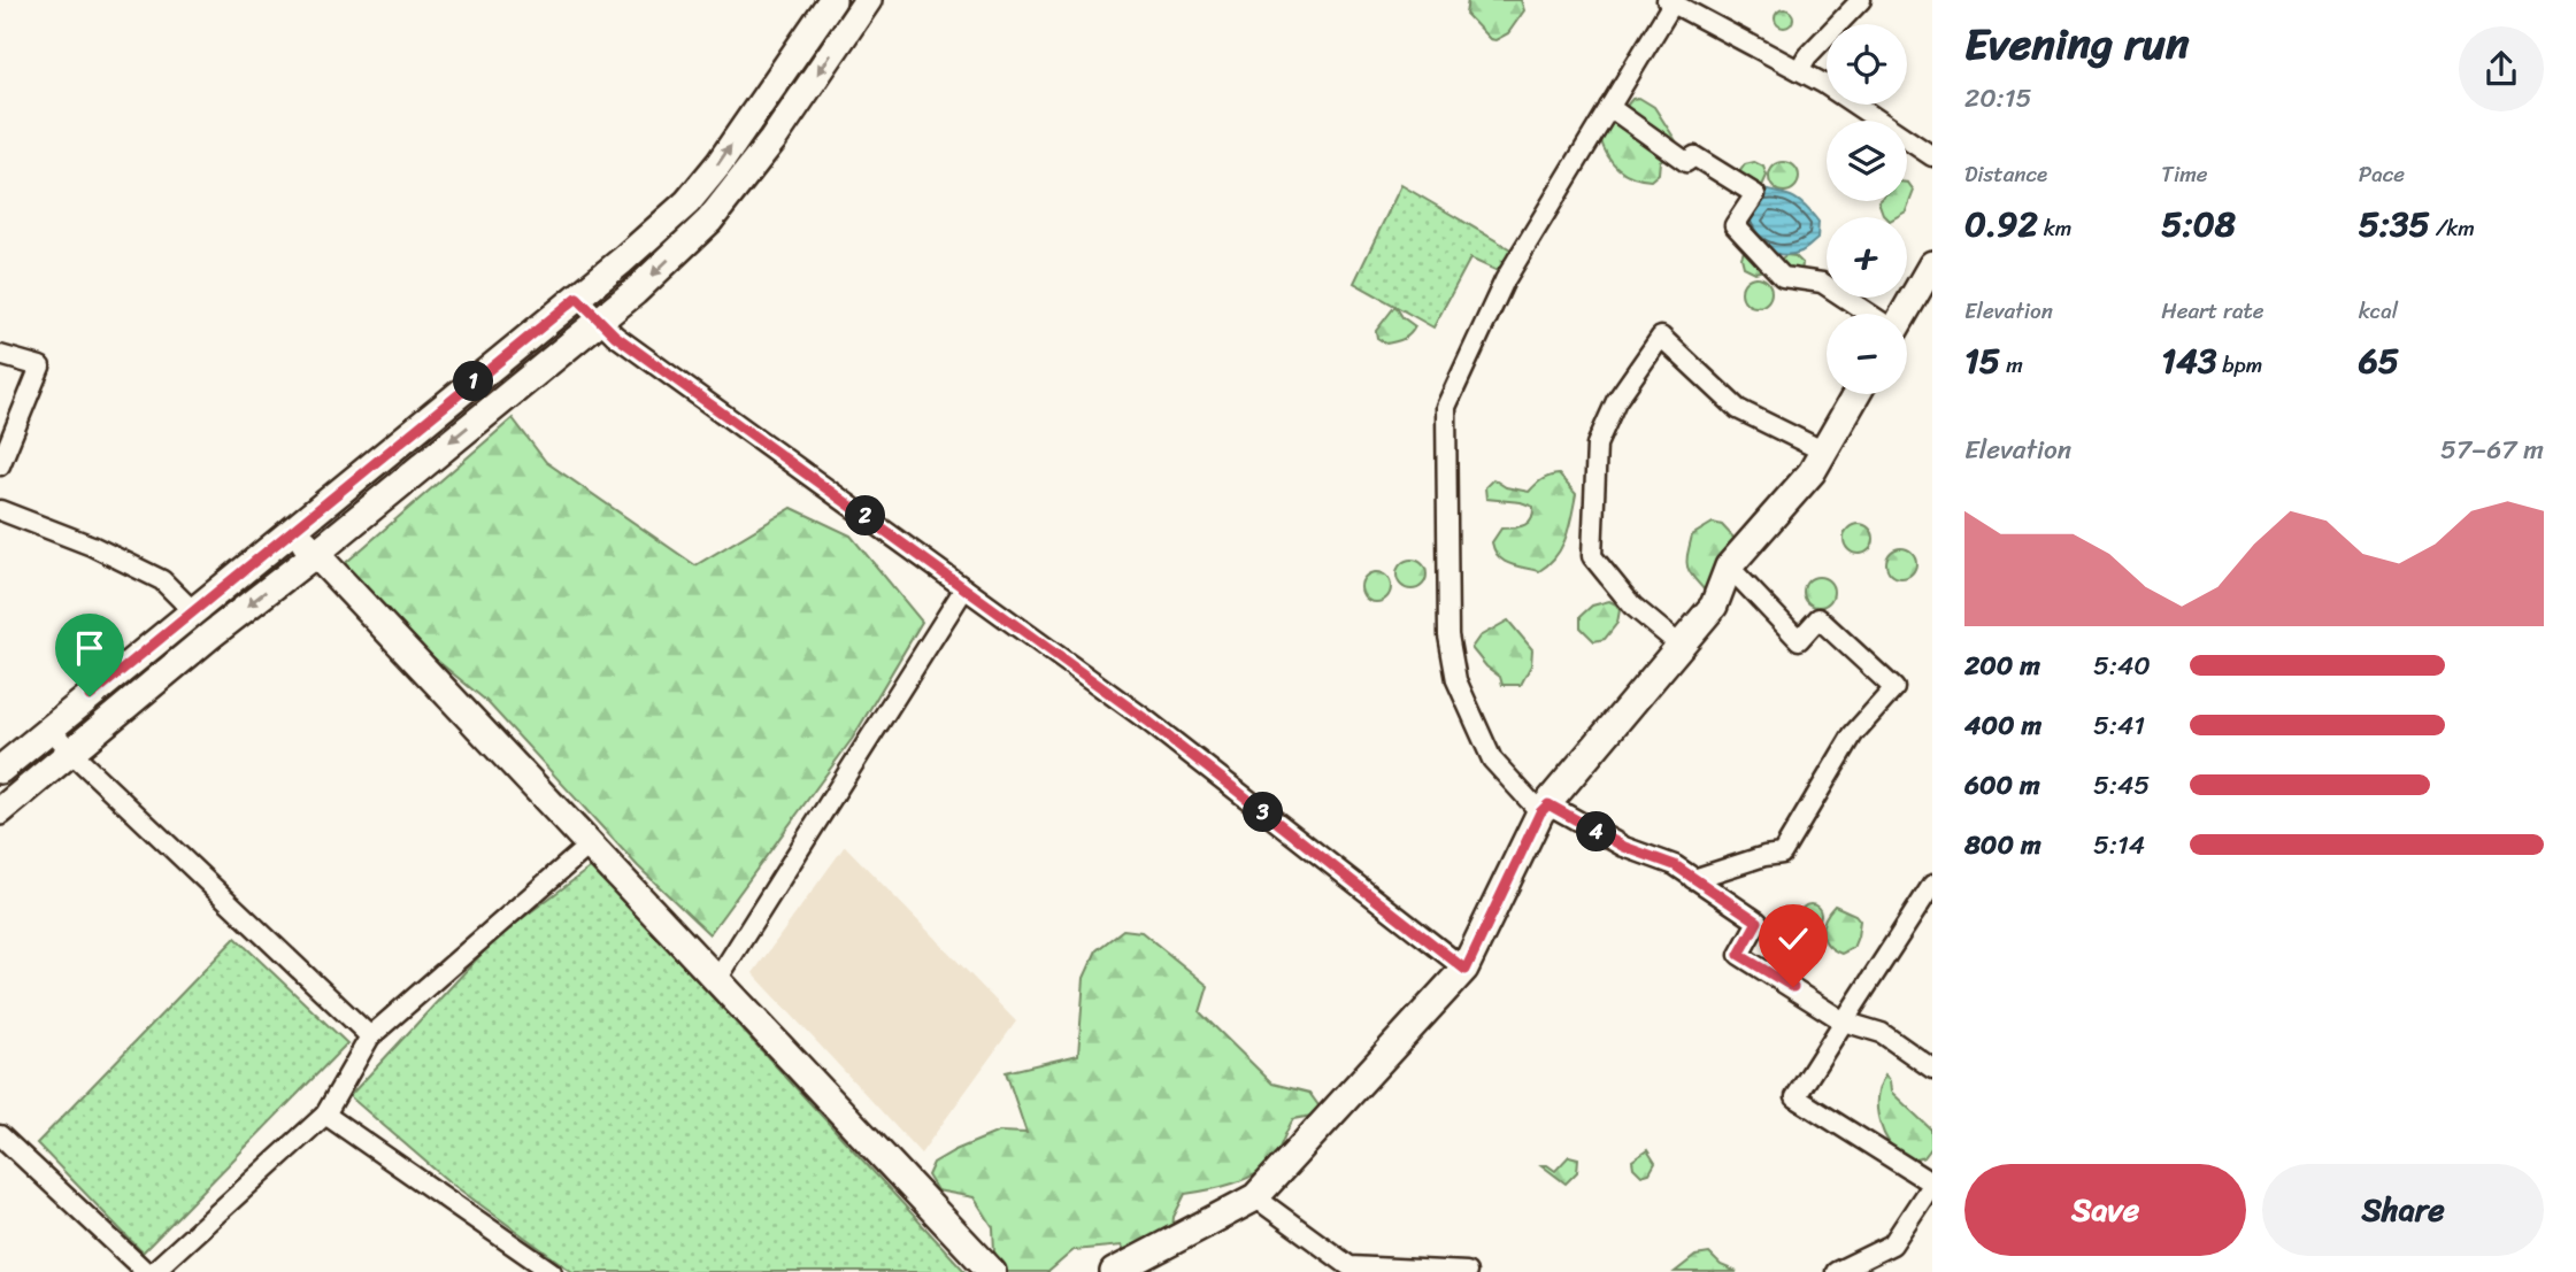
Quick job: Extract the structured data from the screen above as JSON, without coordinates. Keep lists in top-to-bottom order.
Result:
{
  "page": {
    "heading": ["Evening run", "20:15"],
    "map_buttons": ["+", "−"],
    "stats": [
      ["Distance", "0.92 km"],
      ["Time", "5:08"],
      ["Pace", "5:35 /km"],
      ["Elevation", "15 m"],
      ["Heart rate", "143 bpm"],
      ["kcal", "65"]
    ],
    "pins": [
      "1",
      "2",
      "3",
      "4"
    ],
    "chart": ["Elevation", "57–67 m"],
    "list": [
      {
        "name": "200 m",
        "note": "5:40"
      },
      {
        "name": "400 m",
        "note": "5:41"
      },
      {
        "name": "600 m",
        "note": "5:45"
      },
      {
        "name": "800 m",
        "note": "5:14"
      }
    ],
    "buttons": ["Save", "Share"]
  }
}
